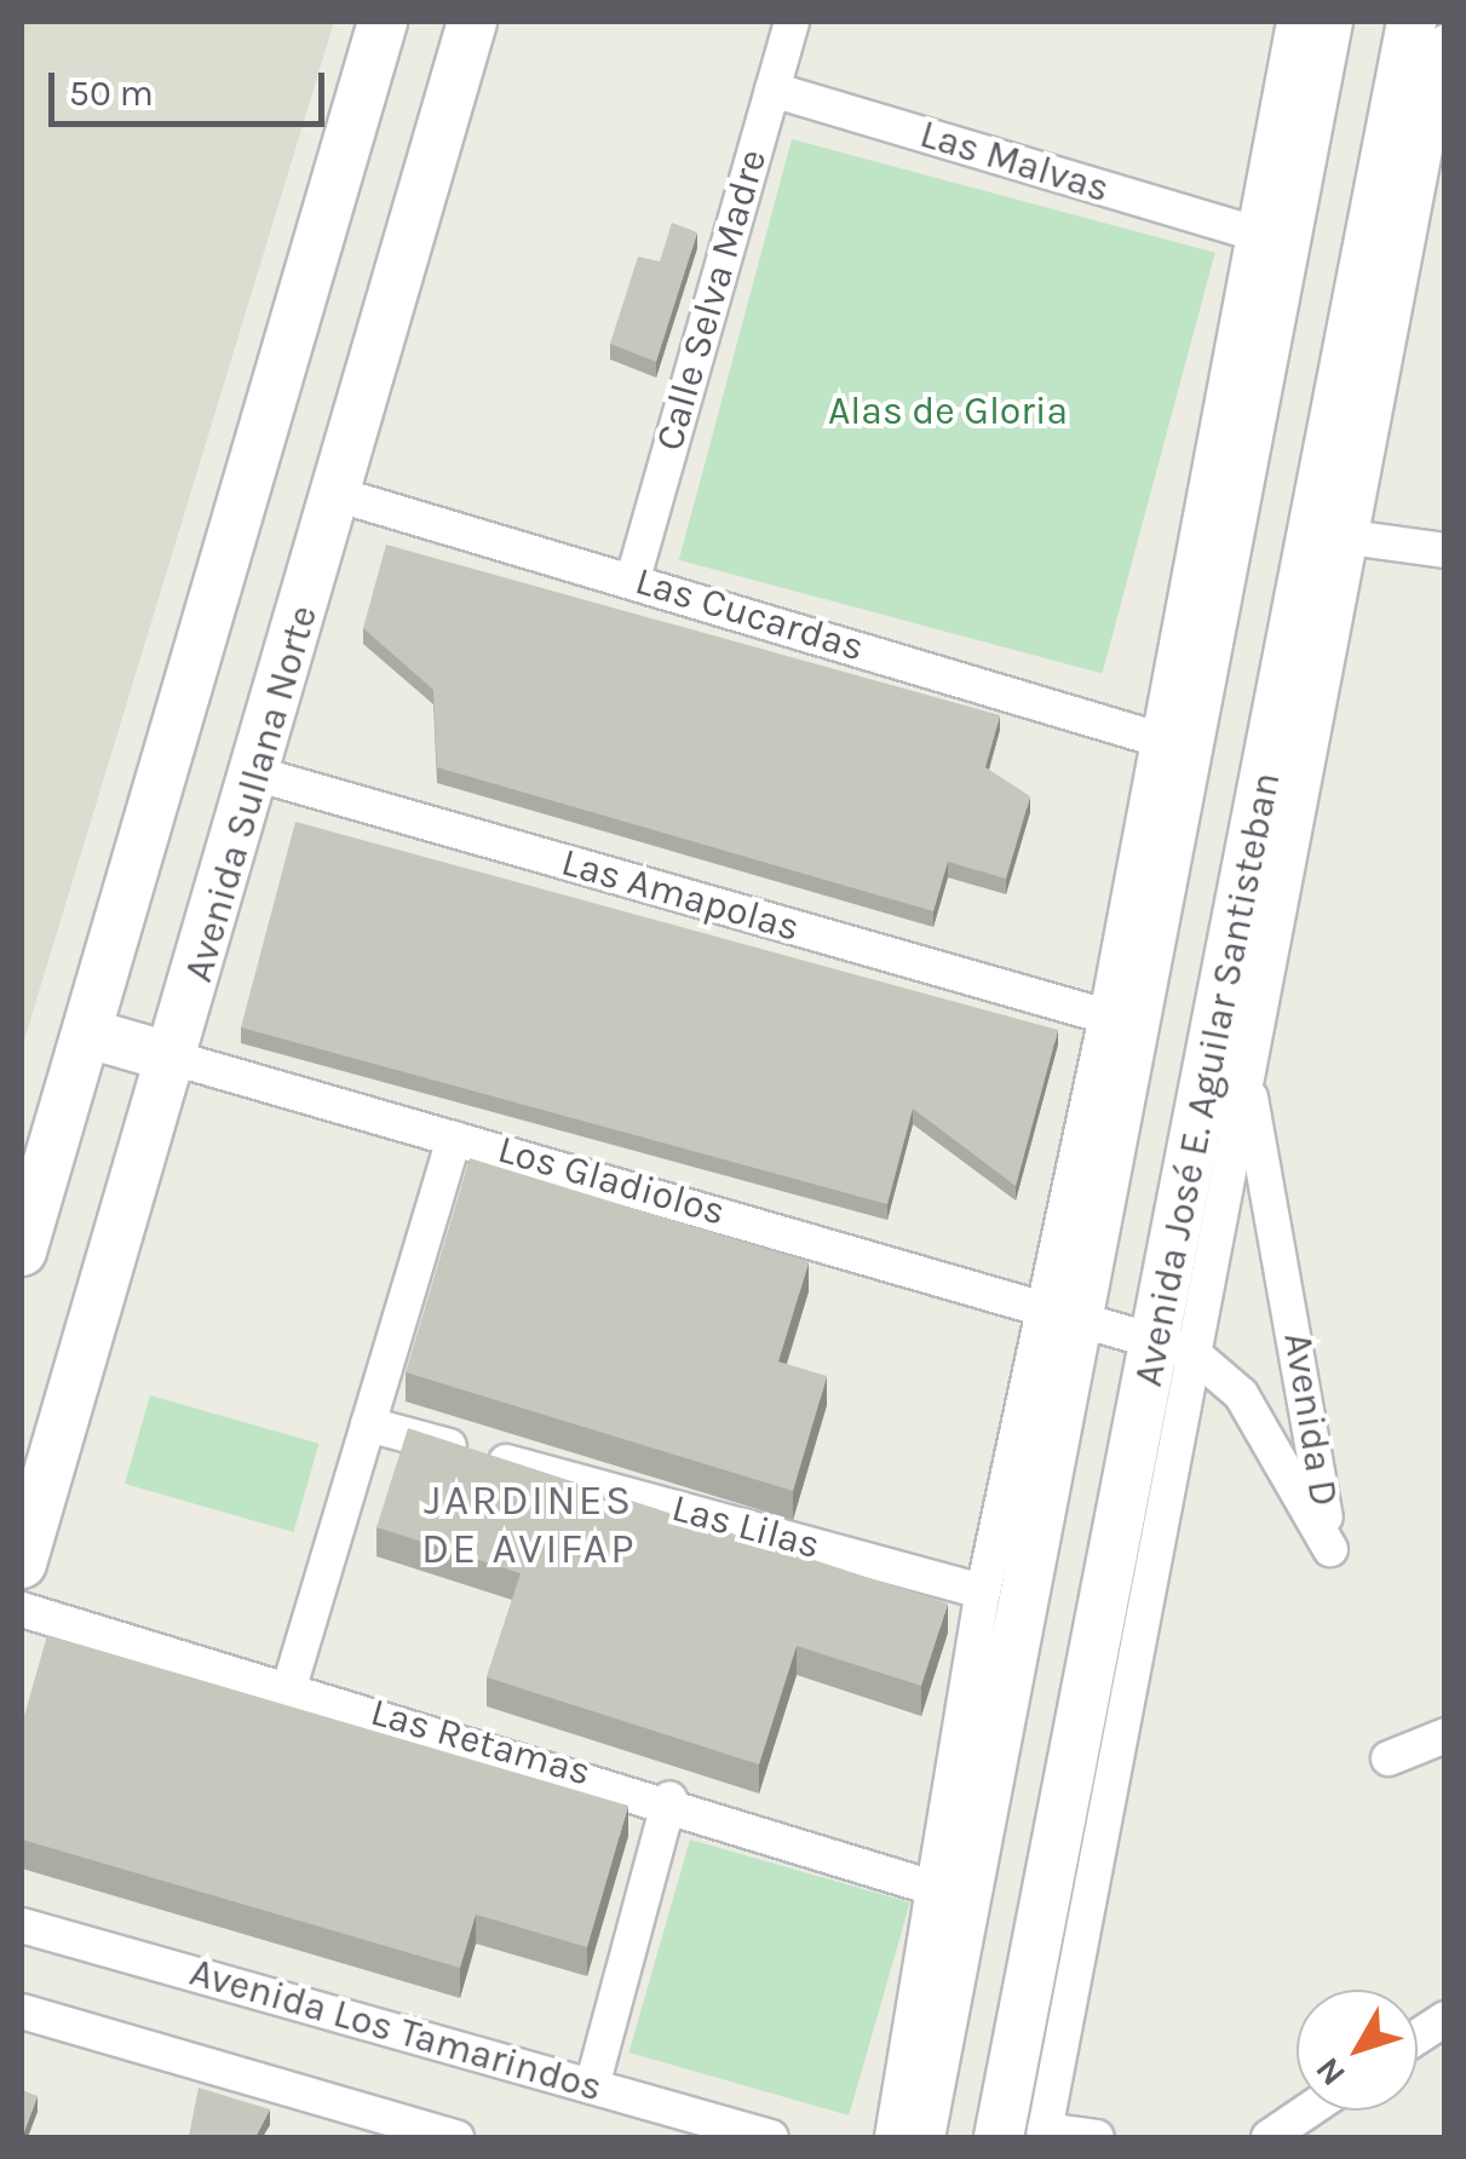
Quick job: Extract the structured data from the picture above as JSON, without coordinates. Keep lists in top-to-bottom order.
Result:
{
  "streets": {
    "main road": ["Avenida Sullana Norte", "Avenida José E. Aguilar Santisteban"],
    "street": [
      "Las Malvas",
      "Calle Selva Madre",
      "Las Cucardas",
      "Las Amapolas",
      "Los Gladiolos",
      "Avenida D",
      "Las Lilas",
      "Las Retamas",
      "Avenida Los Tamarindos"
    ]
  },
  "crossings": [
    ["Las Malvas", "Calle Selva Madre"],
    ["Las Malvas", "Avenida José E. Aguilar Santisteban"],
    ["Calle Selva Madre", "Las Cucardas"],
    ["Las Cucardas", "Avenida Sullana Norte"],
    ["Las Cucardas", "Avenida José E. Aguilar Santisteban"],
    ["Avenida Sullana Norte", "Las Amapolas"],
    ["Avenida Sullana Norte", "Los Gladiolos"],
    ["Las Amapolas", "Avenida José E. Aguilar Santisteban"],
    ["Avenida José E. Aguilar Santisteban", "Los Gladiolos"],
    ["Avenida José E. Aguilar Santisteban", "Avenida D"],
    ["Avenida José E. Aguilar Santisteban", "Las Lilas"],
    ["Avenida José E. Aguilar Santisteban", "Las Retamas"],
    ["Los Gladiolos", "Avenida D"]
  ],
  "districts": ["JARDINES DE AVIFAP"],
  "parks": ["Alas de Gloria"],
  "scale_bar": "50 m",
  "north": "bottom left"
}
